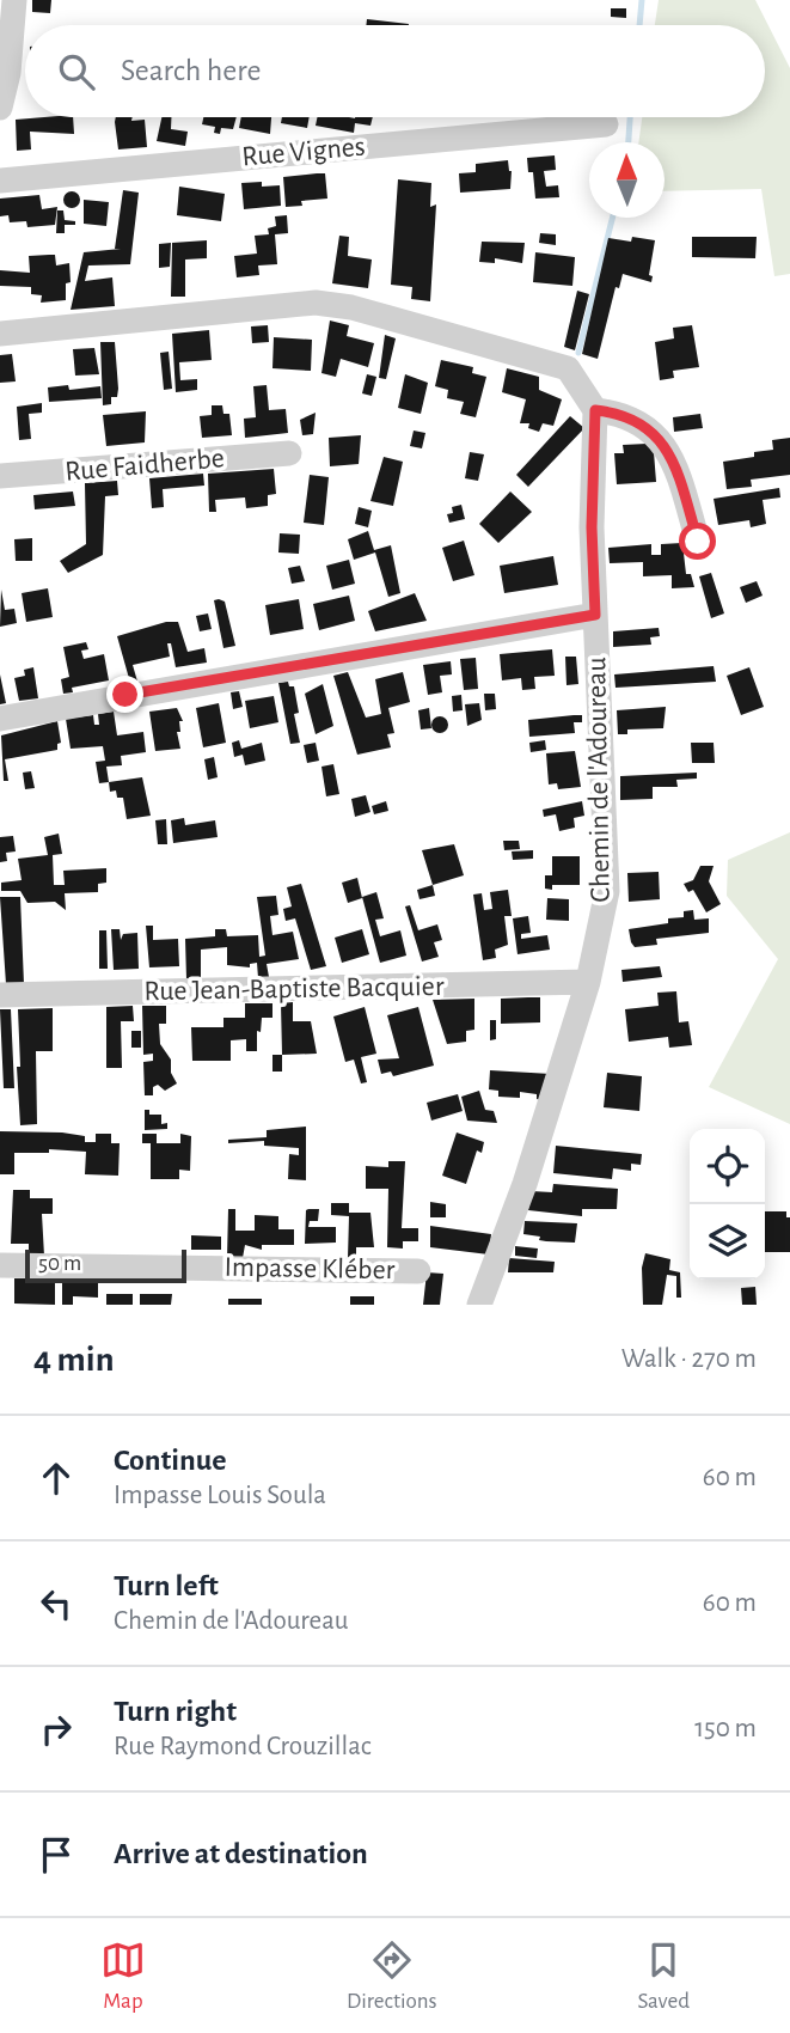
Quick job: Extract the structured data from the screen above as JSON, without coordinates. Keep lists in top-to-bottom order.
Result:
{
  "streets": {
    "street": [
      "Rue Vignes",
      "Rue Faidherbe",
      "Chemin de l'Adoureau",
      "Rue Jean-Baptiste Bacquier",
      "Impasse Kléber"
    ]
  },
  "crossings": [
    ["Chemin de l'Adoureau", "Rue Jean-Baptiste Bacquier"]
  ],
  "scale_bar": "50 m",
  "north": "top",
  "page": {
    "search": "Search here",
    "scale": "50 m",
    "heading": ["4 min", "Walk · 270 m"],
    "list": [
      ["Continue", "Impasse Louis Soula", "60 m"],
      ["Turn left", "Chemin de l'Adoureau", "60 m"],
      ["Turn right", "Rue Raymond Crouzillac", "150 m"],
      "Arrive at destination"
    ],
    "nav": ["Map", "Directions", "Saved"]
  }
}
